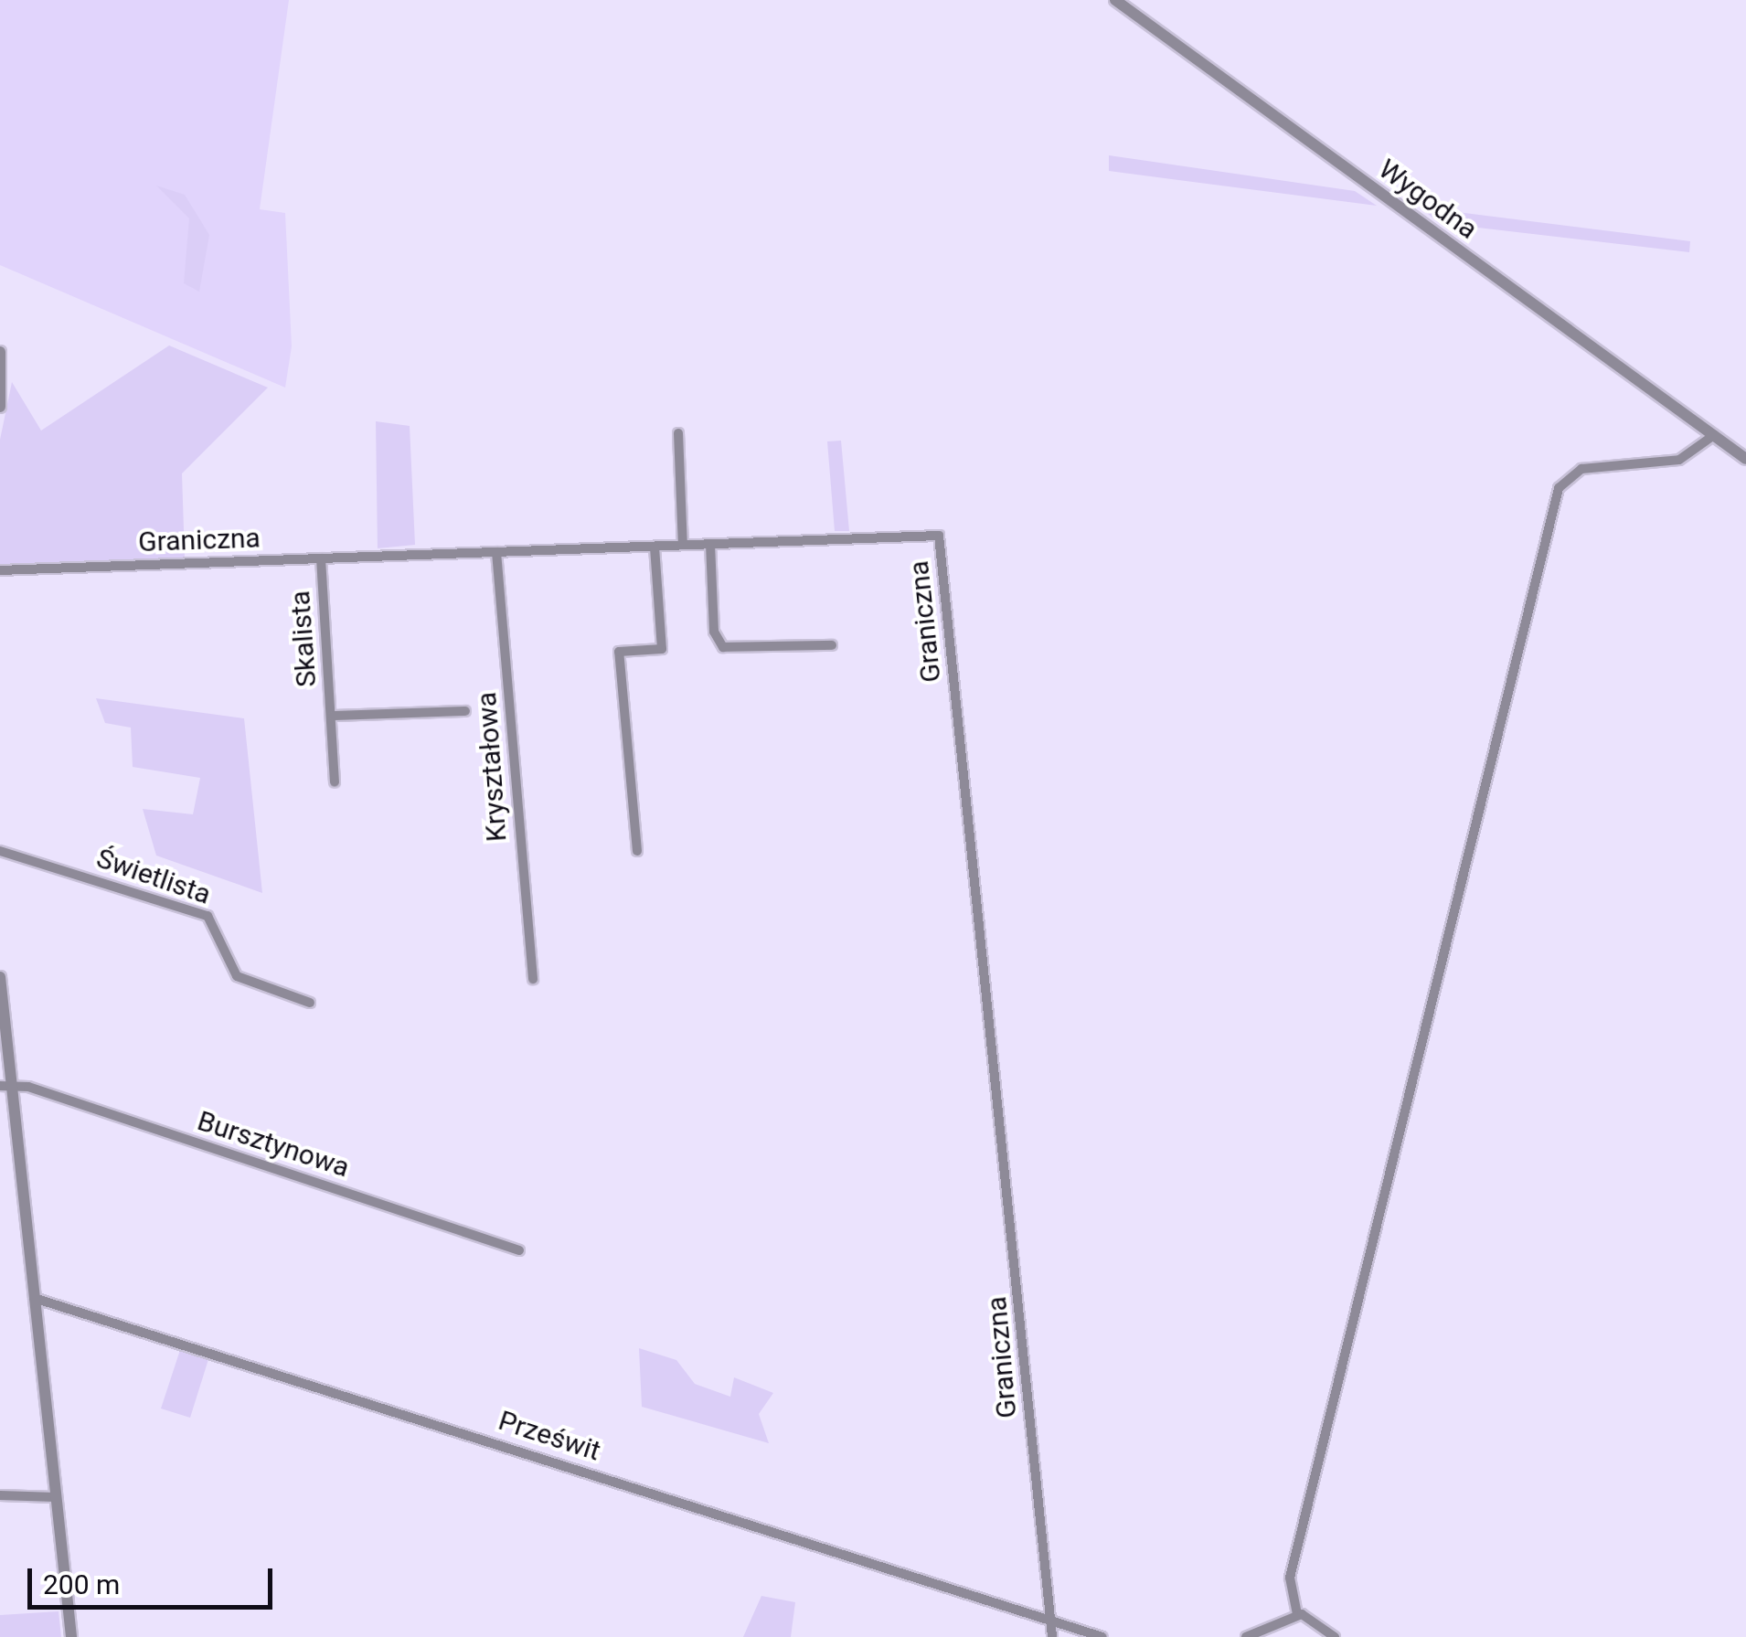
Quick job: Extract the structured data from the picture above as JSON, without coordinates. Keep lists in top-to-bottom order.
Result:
{
  "streets": {
    "street": [
      "Wygodna",
      "Graniczna",
      "Skalista",
      "Kryształowa",
      "Świetlista",
      "Bursztynowa",
      "Prześwit"
    ]
  },
  "crossings": [
    ["Graniczna", "Skalista"],
    ["Graniczna", "Kryształowa"],
    ["Graniczna", "Prześwit"]
  ],
  "scale_bar": "200 m"
}
